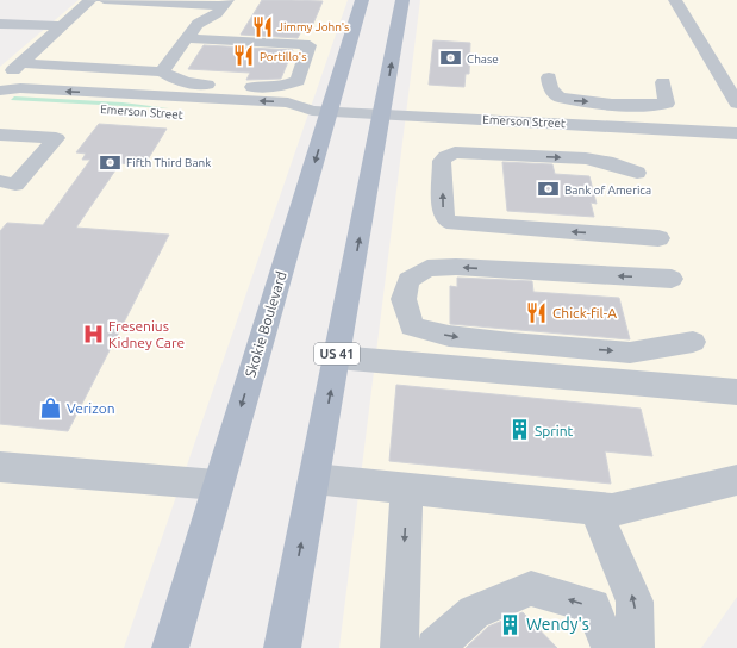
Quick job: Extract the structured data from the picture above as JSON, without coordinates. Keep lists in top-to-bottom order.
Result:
{
  "streets": {
    "main road": ["Skokie Boulevard", "US 41"],
    "street": ["Emerson Street"]
  },
  "crossings": [
    ["Emerson Street", "Skokie Boulevard"],
    ["Emerson Street", "US 41"]
  ],
  "places": {
    "restaurant": ["Jimmy John's", "Portillo's", "Chick-fil-A"],
    "bank": ["Chase", "Fifth Third Bank", "Bank of America"],
    "hospital": ["Fresenius Kidney Care"],
    "shop": ["Verizon"],
    "building": ["Sprint", "Wendy's"]
  }
}
